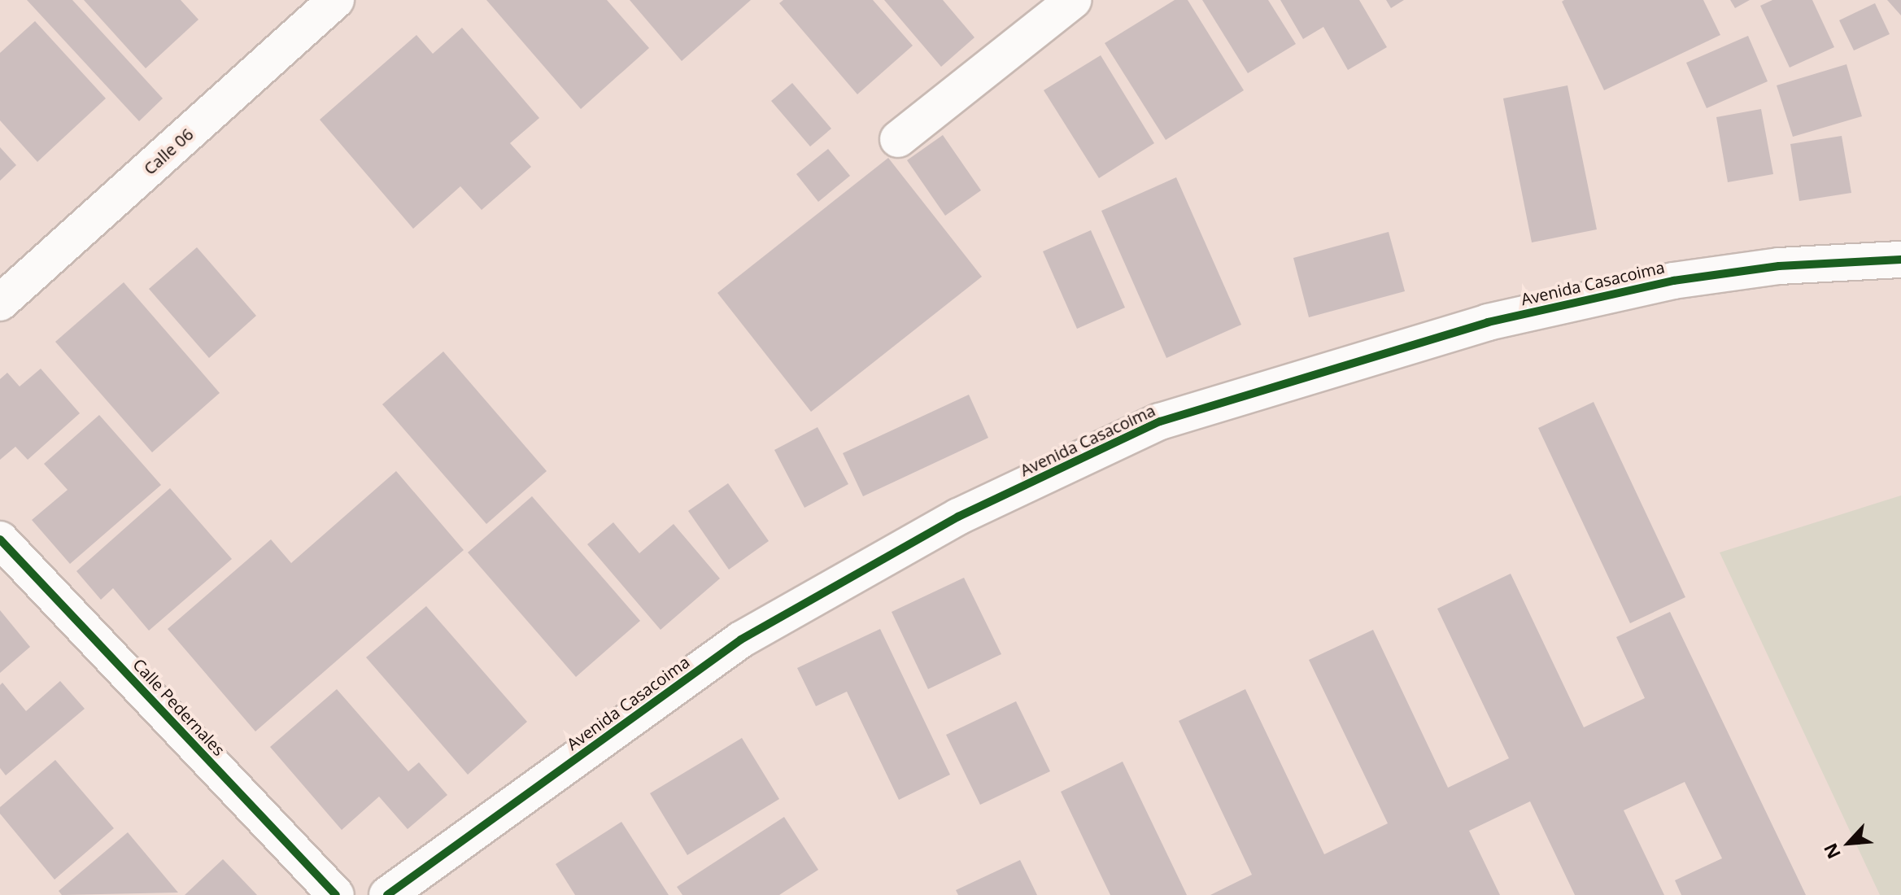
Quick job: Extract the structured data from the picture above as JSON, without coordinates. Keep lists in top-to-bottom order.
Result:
{
  "streets": {
    "street": ["Calle 06", "Avenida Casacoima", "Calle Pedernales"]
  },
  "north": "bottom left"
}
